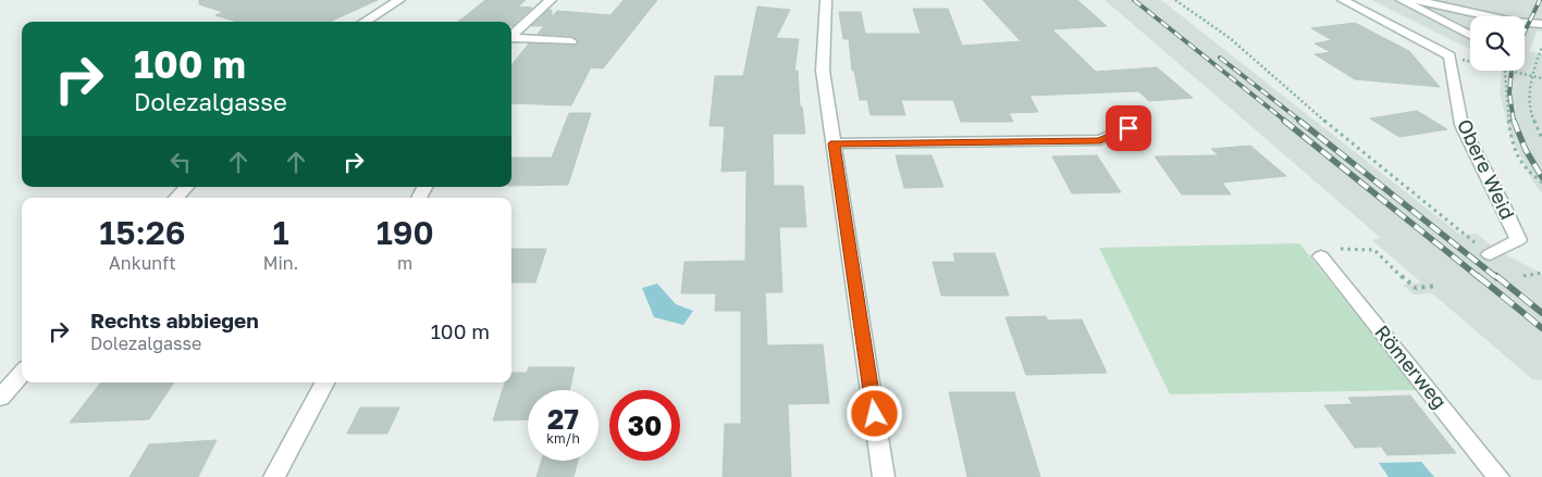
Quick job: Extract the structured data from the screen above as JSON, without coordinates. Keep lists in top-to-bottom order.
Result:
{
  "streets": {
    "street": ["Obere Weid", "Römerweg"]
  },
  "page": {
    "turn": ["100 m", "Dolezalgasse"],
    "eta": [
      "15:26",
      "Ankunft",
      "1",
      "Min.",
      "190",
      "m"
    ],
    "list": [
      {
        "name": "Rechts abbiegen",
        "note": "Dolezalgasse",
        "value": "100 m"
      }
    ],
    "speed": "27 km/h",
    "limit": "30"
  }
}
